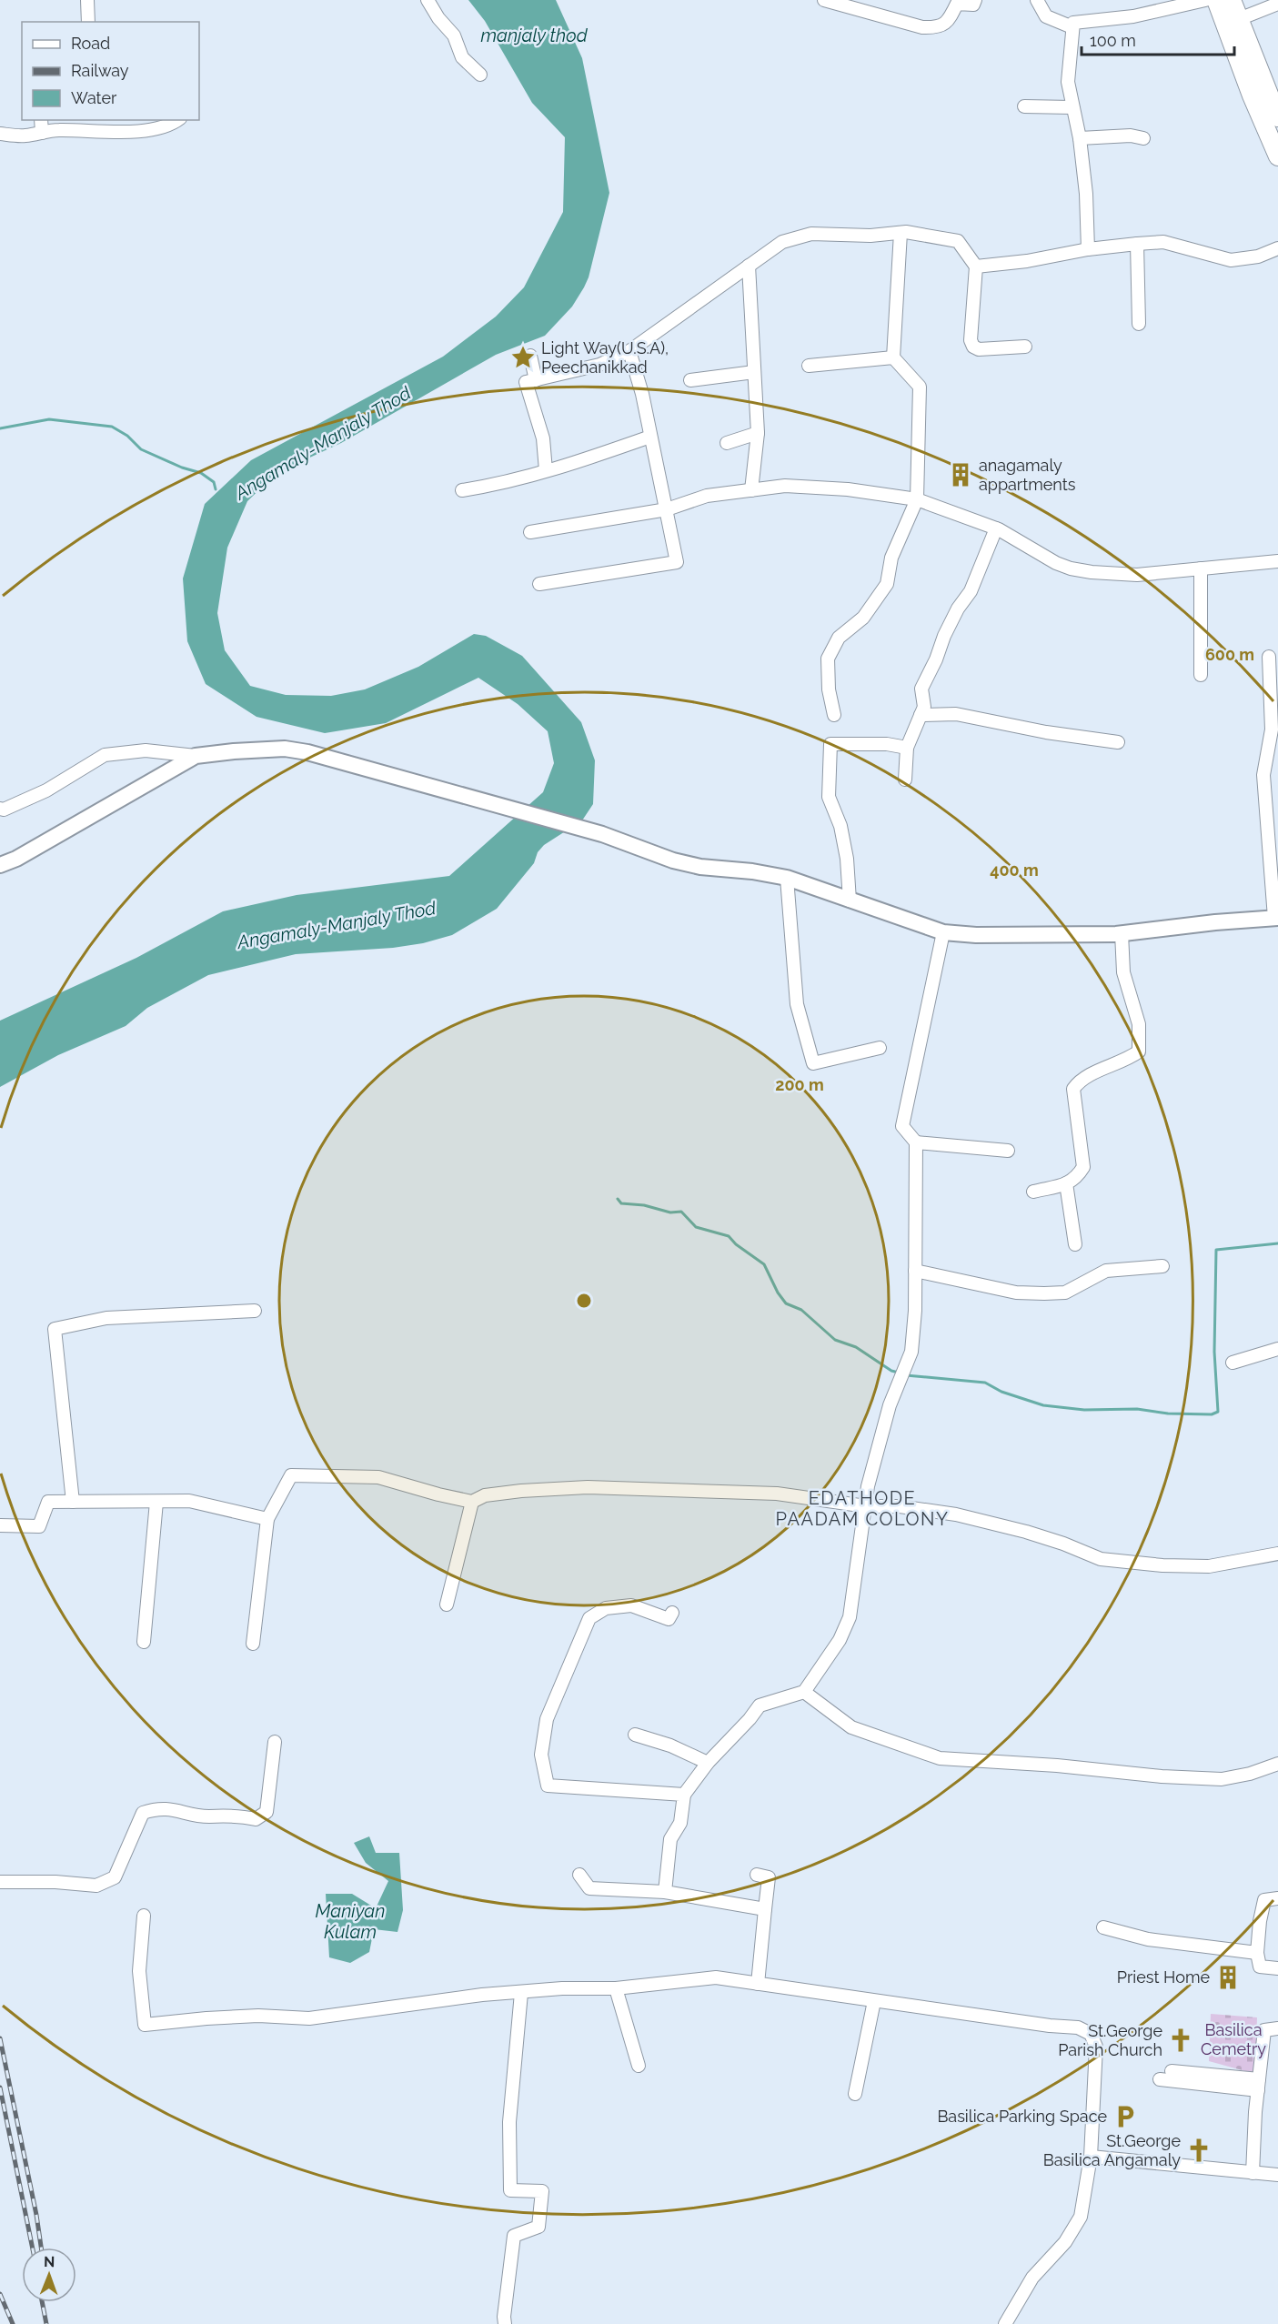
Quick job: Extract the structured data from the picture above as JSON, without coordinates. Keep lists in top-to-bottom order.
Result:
{
  "districts": ["EDATHODE PAADAM COLONY"],
  "water": ["manjaly thod", "Angamaly-Manjaly Thod", "Maniyan Kulam"],
  "parks": ["Basilica Cemetry"],
  "places": {
    "place": ["Light Way(U.S.A), Peechanikkad"],
    "building": ["anagamaly appartments", "Priest Home"],
    "church": ["St.George Parish Church", "St.George Basilica Angamaly"],
    "parking": ["Basilica Parking Space"]
  },
  "legend": ["Road", "Railway", "Water"],
  "scale_bar": "100 m",
  "north": "top",
  "rings": ["600 m", "400 m", "200 m"]
}
